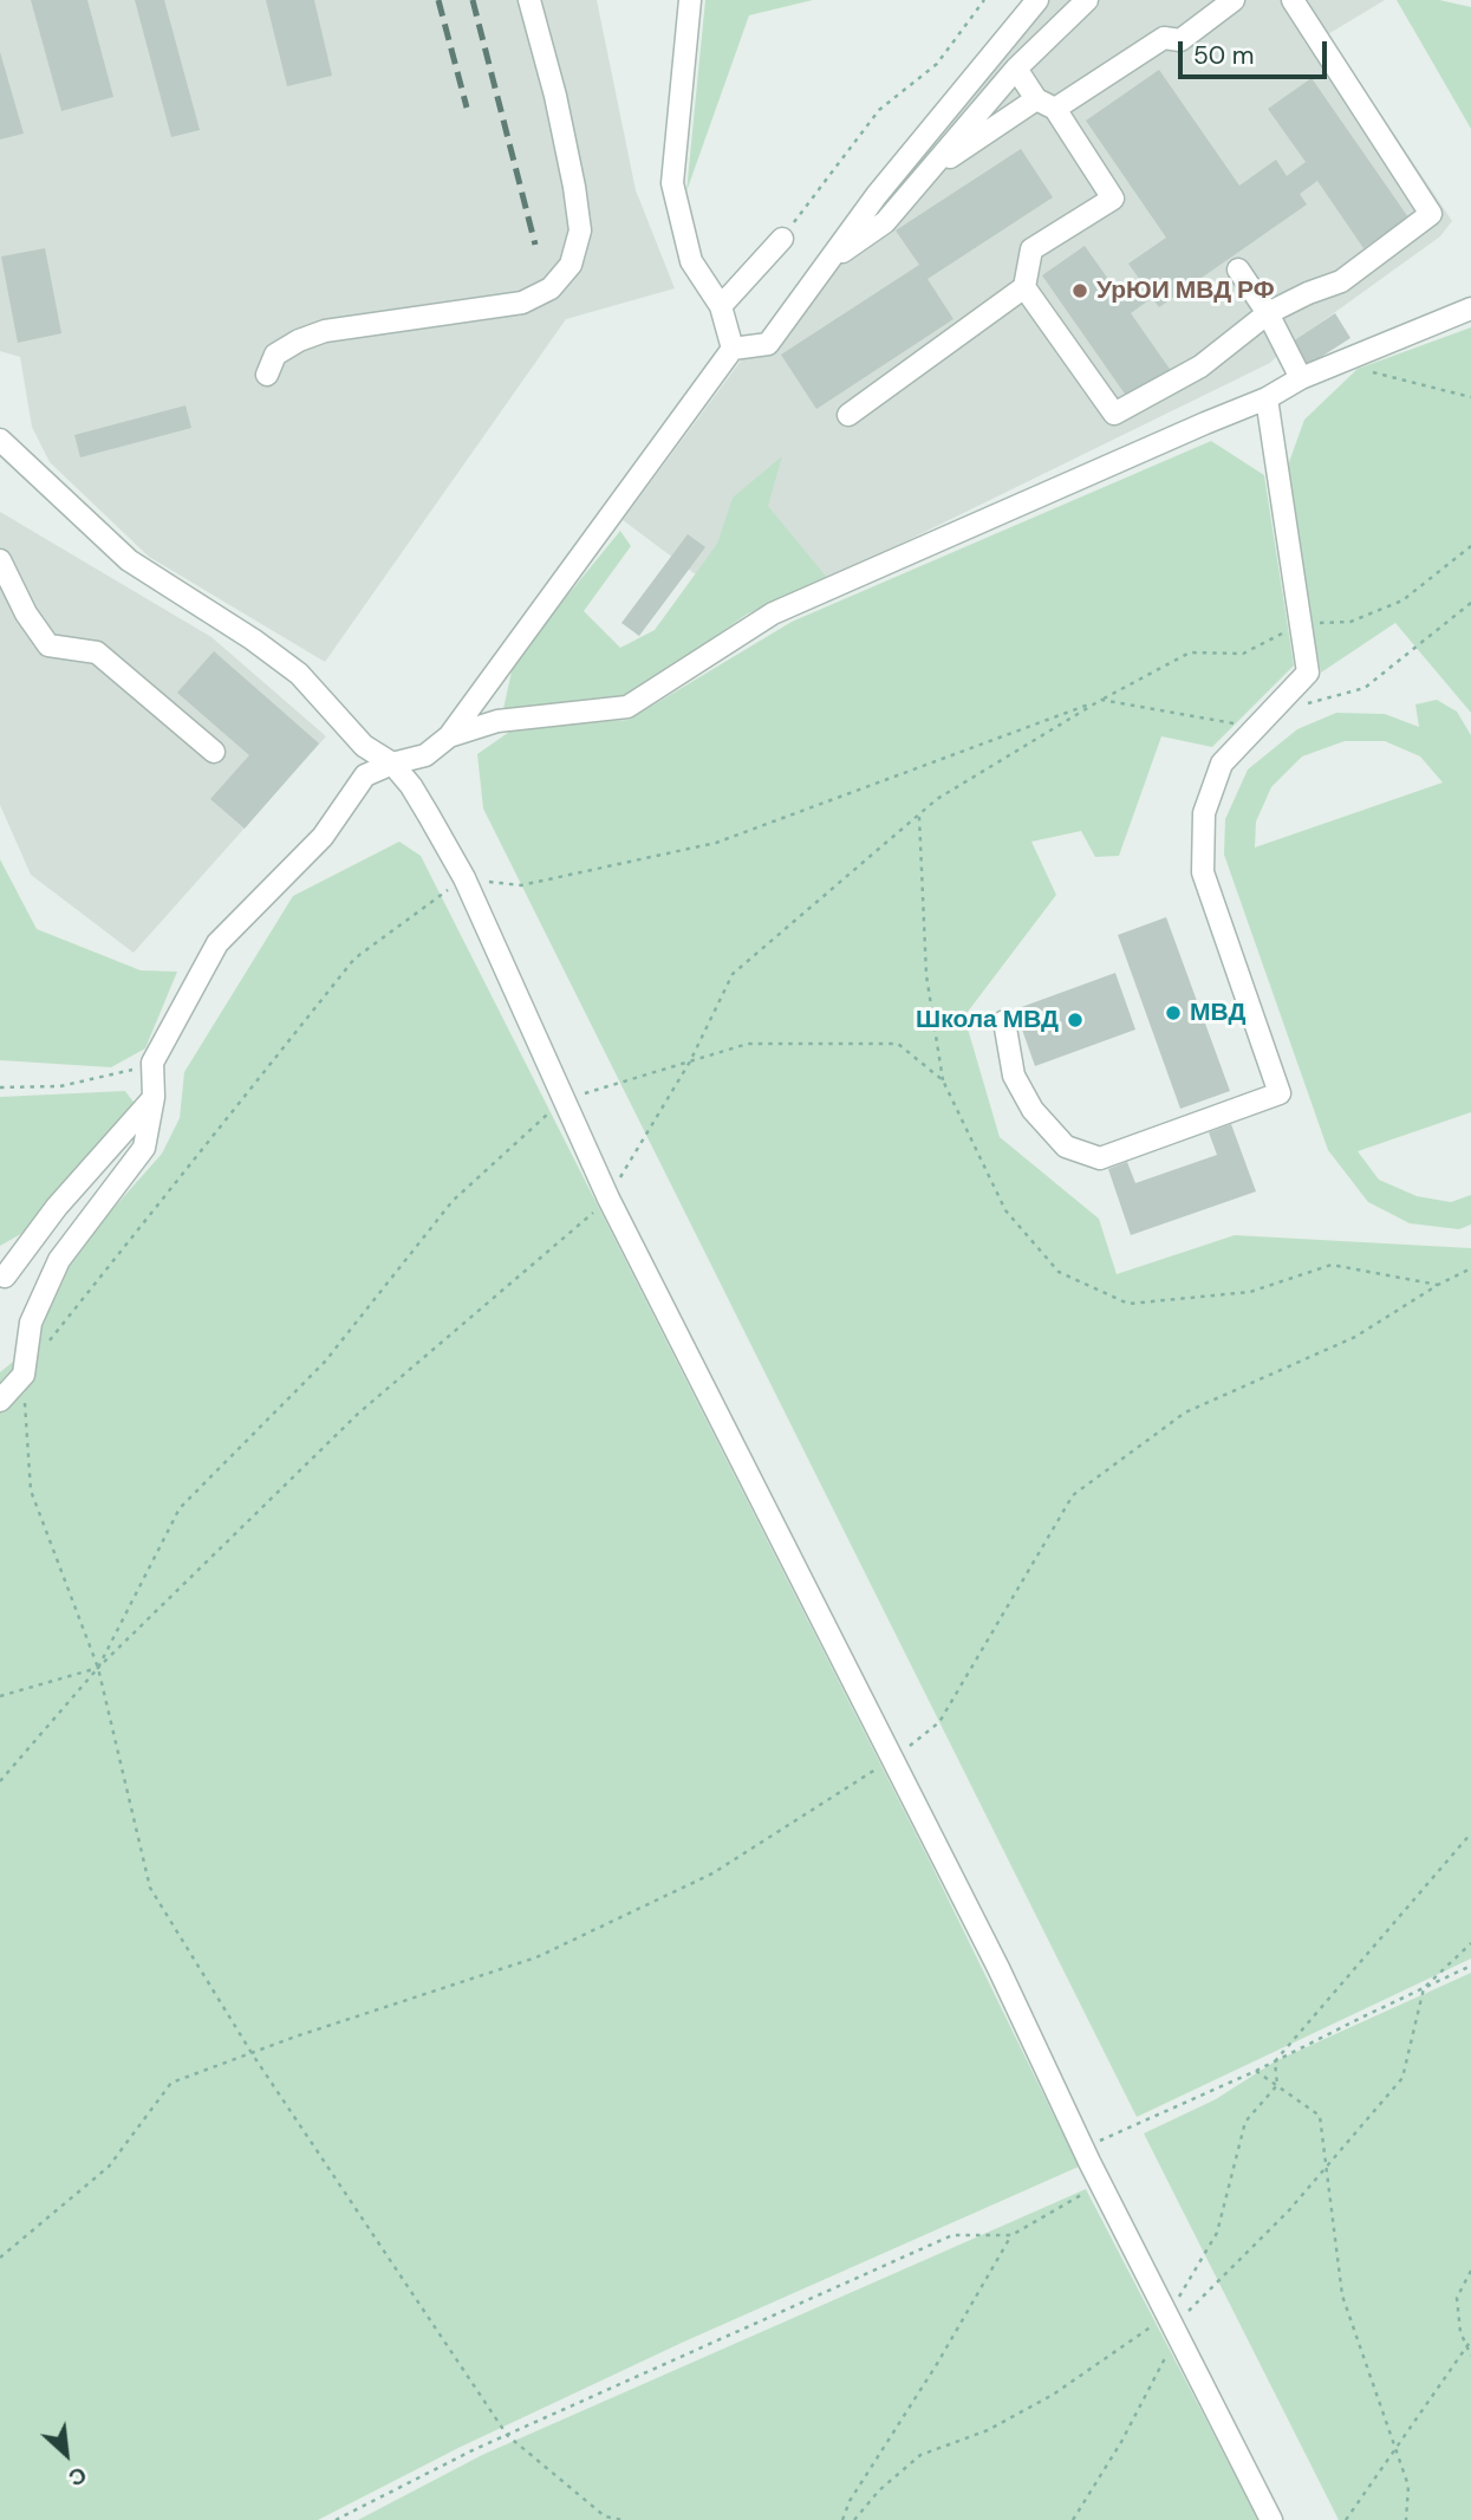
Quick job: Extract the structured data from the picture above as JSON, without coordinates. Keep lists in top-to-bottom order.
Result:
{
  "places": ["УрЮИ МВД РФ", "МВД", "Школа МВД"],
  "scale_bar": "50 m",
  "north": "bottom right"
}
